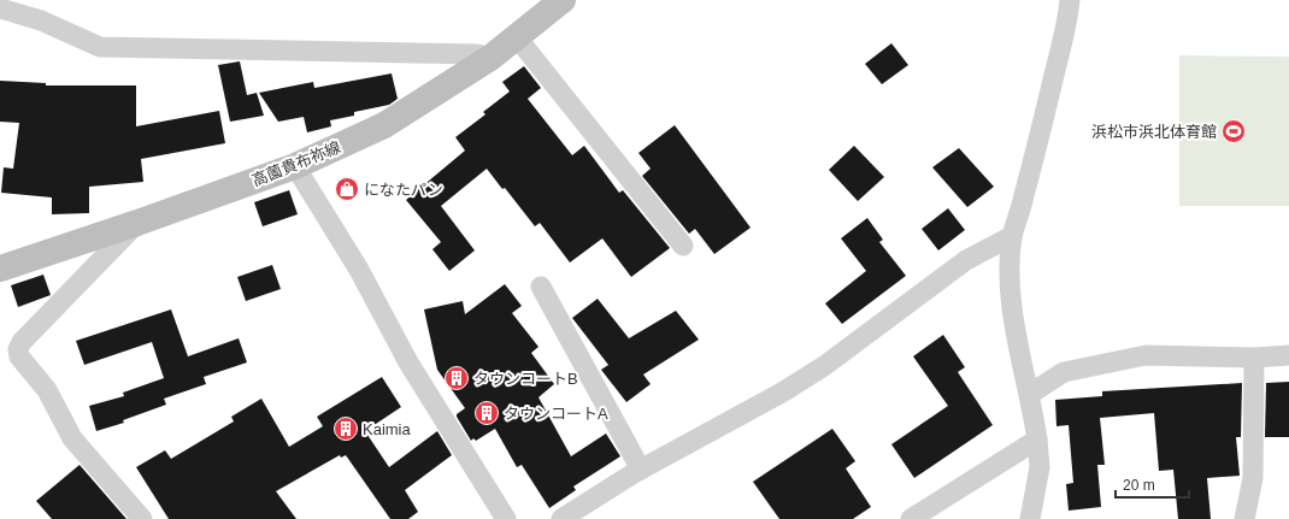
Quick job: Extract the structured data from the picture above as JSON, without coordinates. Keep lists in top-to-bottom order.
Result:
{
  "streets": {
    "main road": ["高薗貴布祢線"]
  },
  "places": {
    "sports": ["浜松市浜北体育館"],
    "shop": ["になたパン"],
    "building": ["タウンコートB", "タウンコートA", "Kaimia"]
  },
  "scale_bar": "20 m"
}
